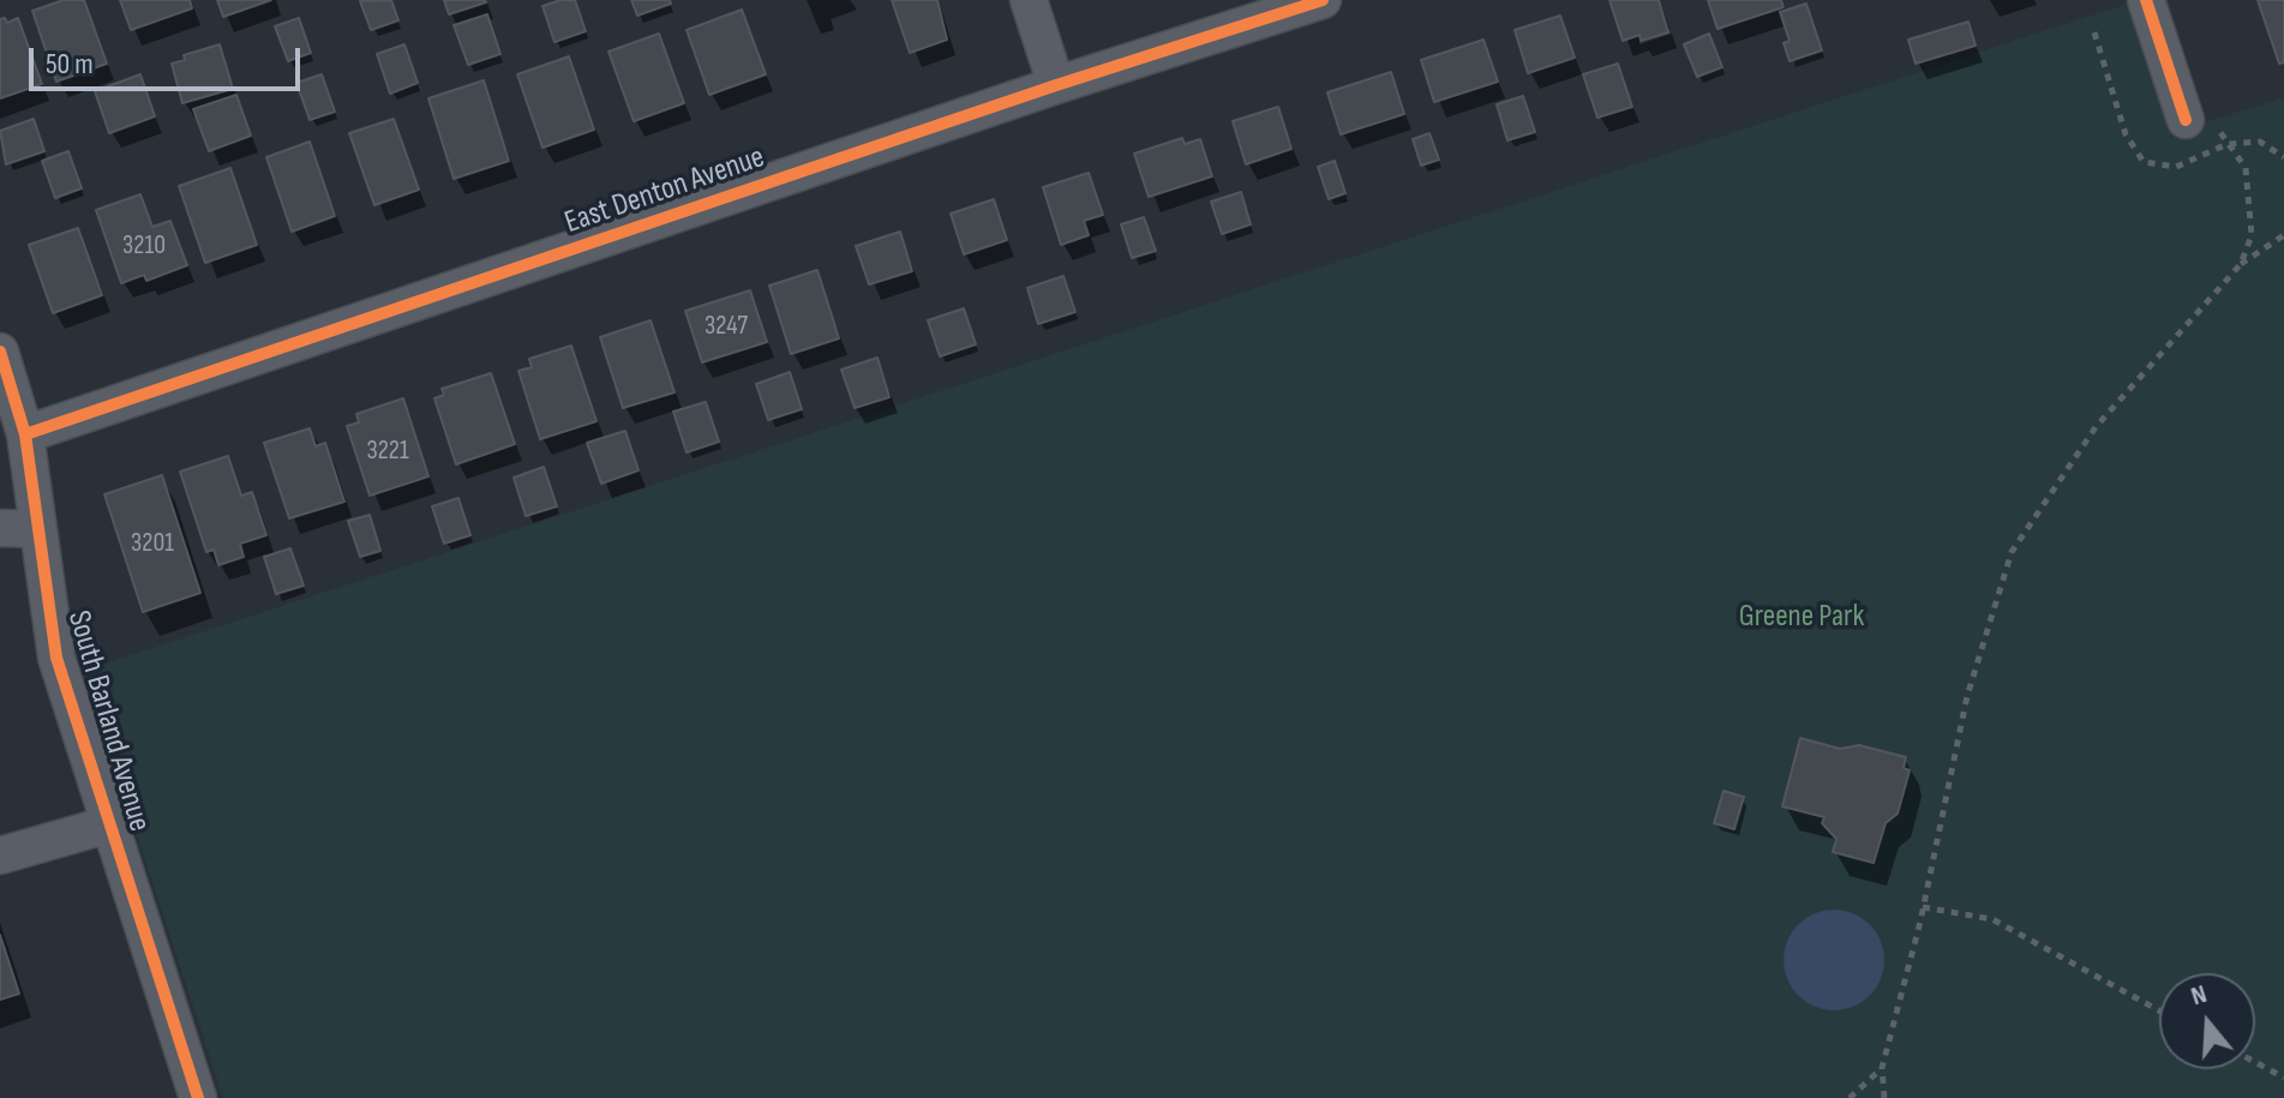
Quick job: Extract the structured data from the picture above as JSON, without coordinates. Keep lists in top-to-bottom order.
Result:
{
  "streets": {
    "street": ["East Denton Avenue", "South Barland Avenue"]
  },
  "crossings": [
    ["East Denton Avenue", "South Barland Avenue"]
  ],
  "parks": ["Greene Park"],
  "house_numbers": [
    "3210",
    "3247",
    "3221",
    "3201"
  ],
  "scale_bar": "50 m",
  "north": "top"
}
